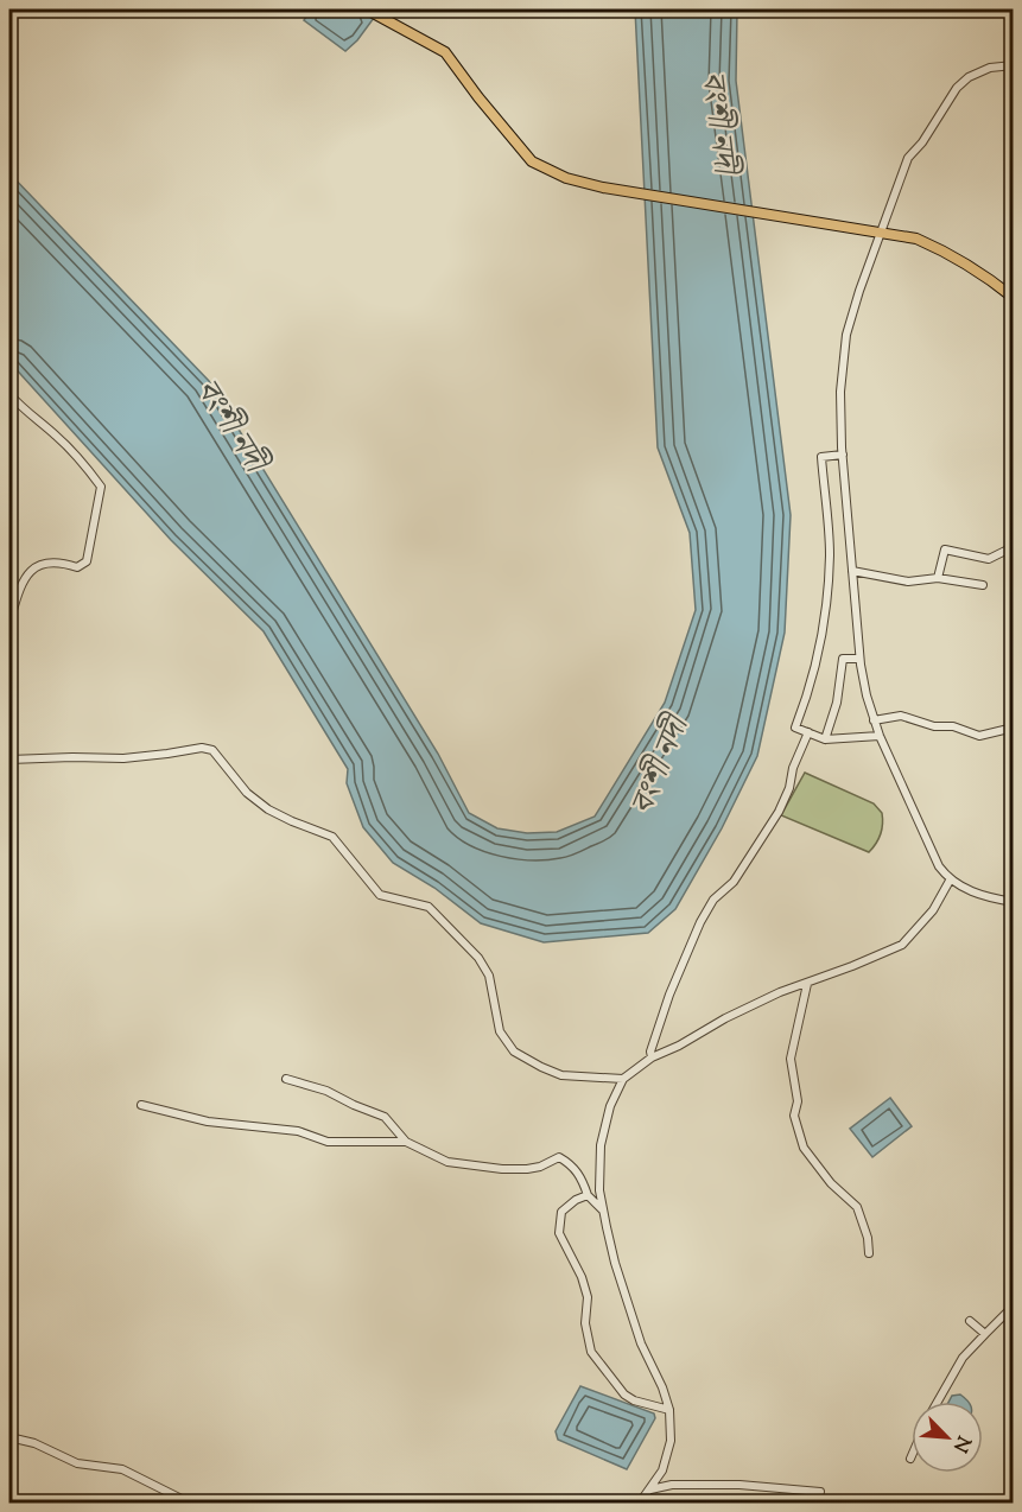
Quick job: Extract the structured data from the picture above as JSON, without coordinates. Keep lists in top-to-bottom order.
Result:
{
  "water": ["বংশী নদী"],
  "north": "bottom right"
}
